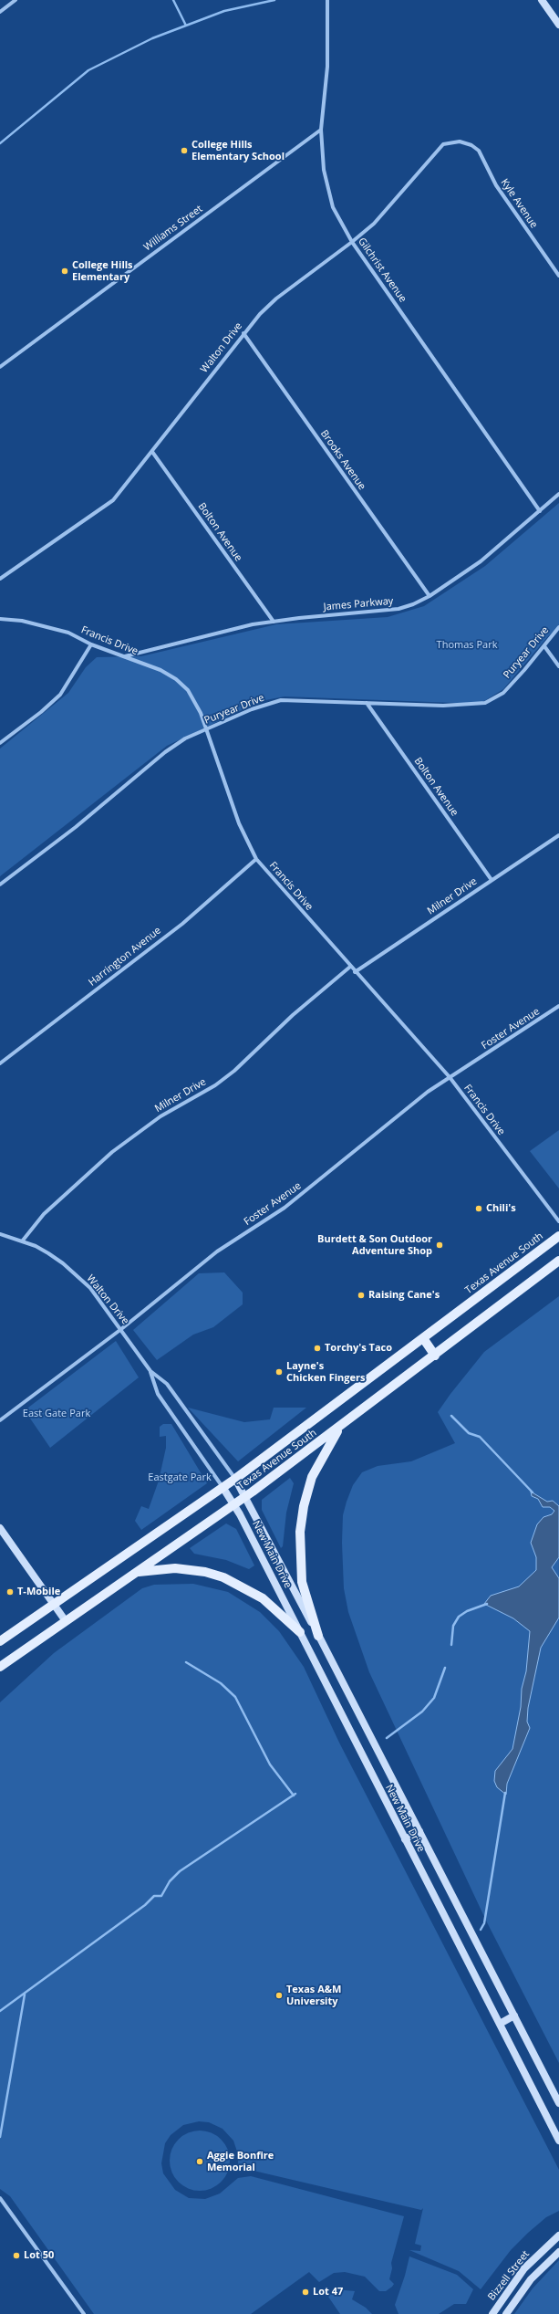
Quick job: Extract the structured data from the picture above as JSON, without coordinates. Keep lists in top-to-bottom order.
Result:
{
  "streets": {
    "main road": ["Texas Avenue South"],
    "street": [
      "Kyle Avenue",
      "Williams Street",
      "Gilchrist Avenue",
      "Walton Drive",
      "Brooks Avenue",
      "Bolton Avenue",
      "James Parkway",
      "Francis Drive",
      "Puryear Drive",
      "Milner Drive",
      "Harrington Avenue",
      "Foster Avenue",
      "New Main Drive",
      "Bizzell Street"
    ]
  },
  "crossings": [
    ["Kyle Avenue", "Walton Drive"],
    ["Williams Street", "Gilchrist Avenue"],
    ["Gilchrist Avenue", "Walton Drive"],
    ["Gilchrist Avenue", "James Parkway"],
    ["Walton Drive", "Brooks Avenue"],
    ["Walton Drive", "Bolton Avenue"],
    ["Walton Drive", "Milner Drive"],
    ["Walton Drive", "Foster Avenue"],
    ["Walton Drive", "Texas Avenue South"],
    ["Walton Drive", "New Main Drive"],
    ["Brooks Avenue", "James Parkway"],
    ["Bolton Avenue", "James Parkway"],
    ["Bolton Avenue", "Puryear Drive"],
    ["Bolton Avenue", "Milner Drive"],
    ["James Parkway", "Francis Drive"],
    ["Francis Drive", "Puryear Drive"],
    ["Francis Drive", "Milner Drive"],
    ["Francis Drive", "Harrington Avenue"],
    ["Francis Drive", "Foster Avenue"],
    ["Texas Avenue South", "New Main Drive"]
  ],
  "parks": ["Thomas Park", "East Gate Park", "Eastgate Park"],
  "places": [
    "College Hills Elementary School",
    "College Hills Elementary",
    "Chili's",
    "Burdett & Son Outdoor Adventure Shop",
    "Raising Cane's",
    "Torchy's Taco",
    "Layne's Chicken Fingers",
    "T-Mobile",
    "Texas A&M University",
    "Aggie Bonfire Memorial",
    "Lot 50",
    "Lot 47"
  ]
}
